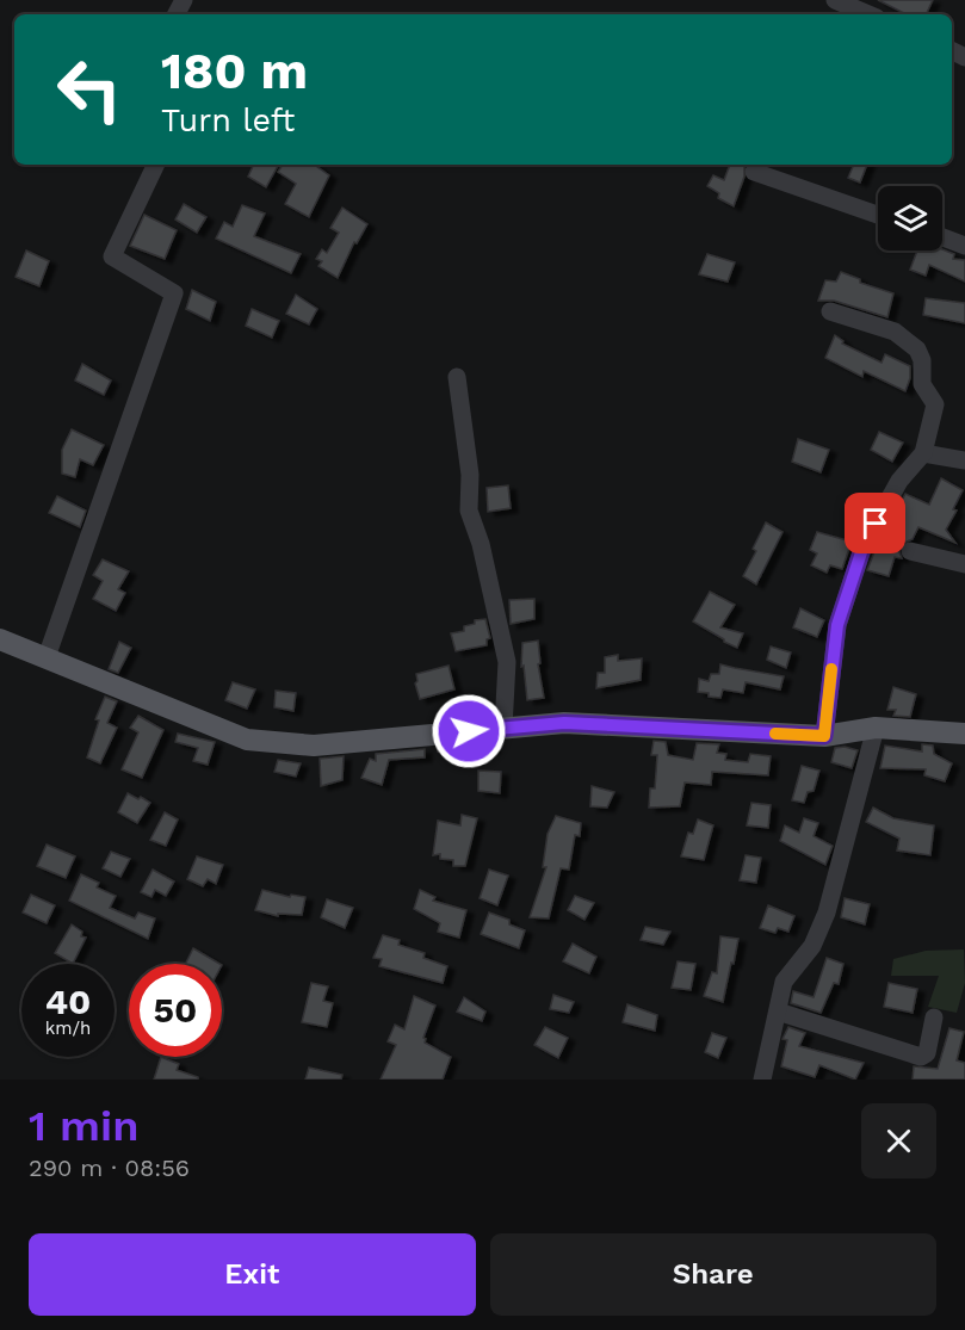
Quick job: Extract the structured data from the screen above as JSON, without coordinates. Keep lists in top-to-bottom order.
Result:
{
  "page": {
    "turn": ["180 m", "Turn left"],
    "speed": "40 km/h",
    "limit": "50",
    "heading": ["1 min", "290 m · 08:56"],
    "buttons": ["Exit", "Share"]
  }
}
